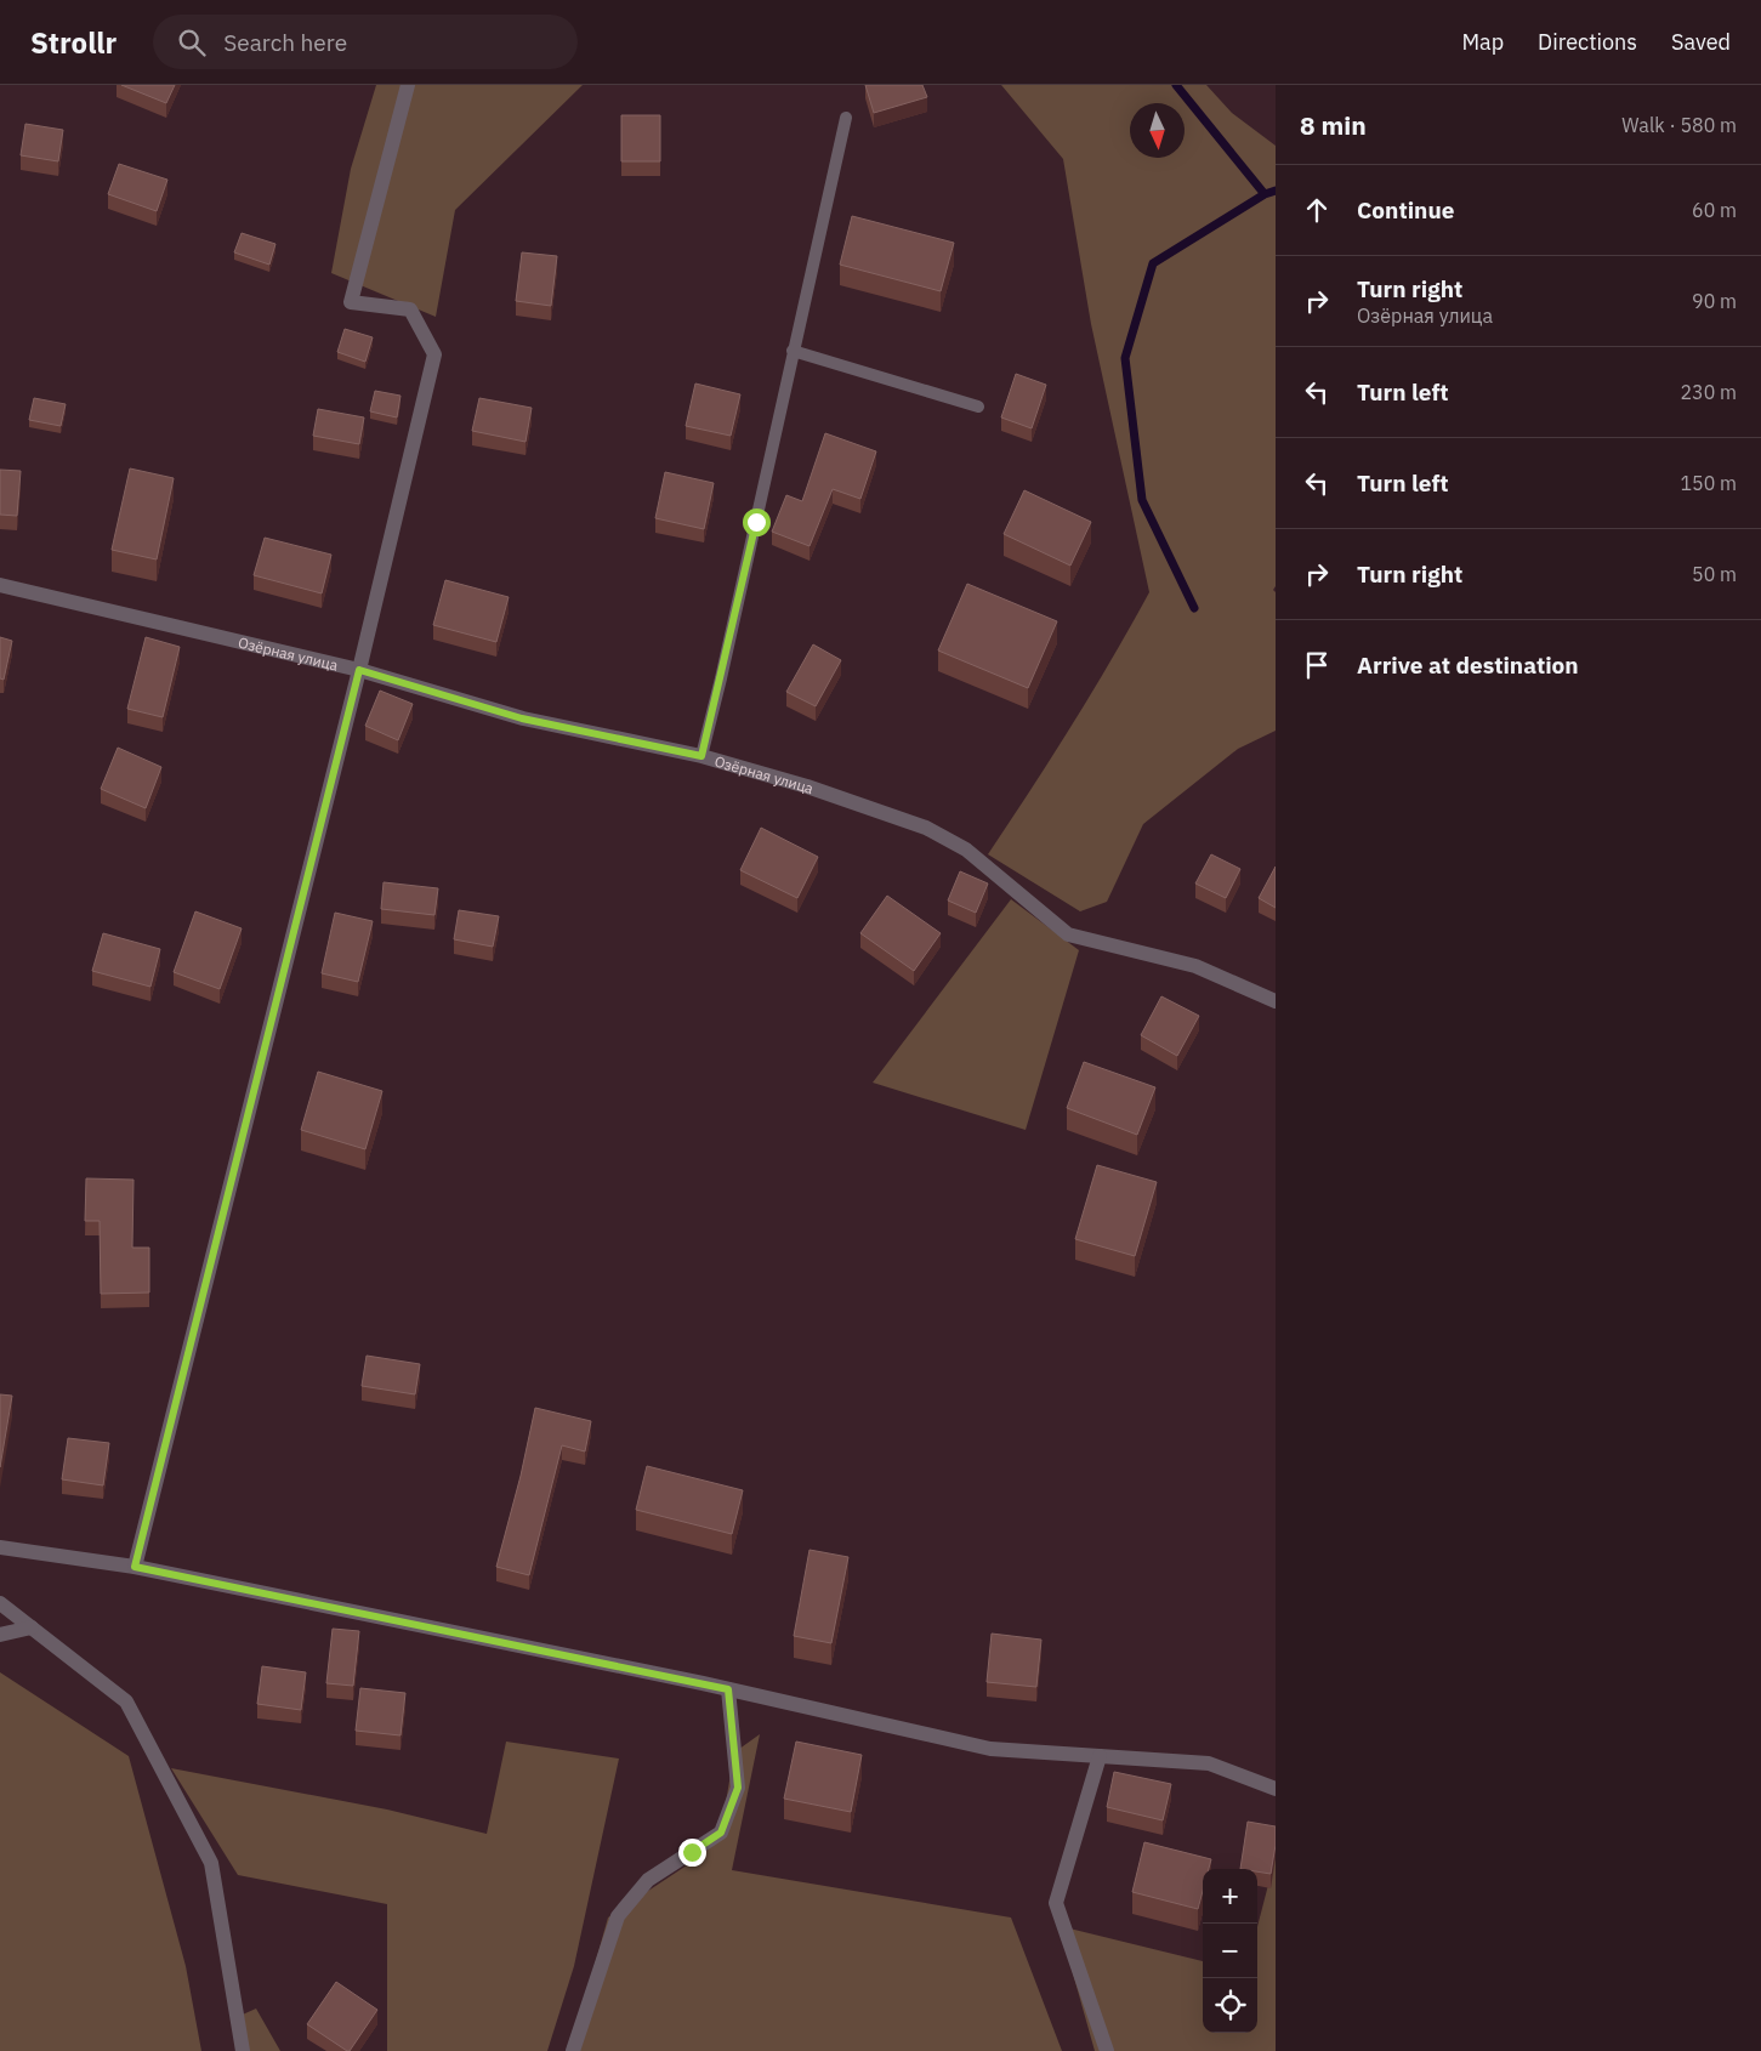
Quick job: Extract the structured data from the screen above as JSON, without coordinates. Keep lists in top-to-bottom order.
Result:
{
  "streets": {
    "street": ["Озёрная улица"]
  },
  "north": "bottom",
  "page": {
    "header": "Strollr",
    "search": "Search here",
    "nav": ["Map", "Directions", "Saved"],
    "heading": ["8 min", "Walk · 580 m"],
    "list": [
      ["Continue", "60 m"],
      ["Turn right", "Озёрная улица", "90 m"],
      ["Turn left", "230 m"],
      ["Turn left", "150 m"],
      ["Turn right", "50 m"],
      "Arrive at destination"
    ],
    "map_buttons": ["+", "−"]
  }
}
